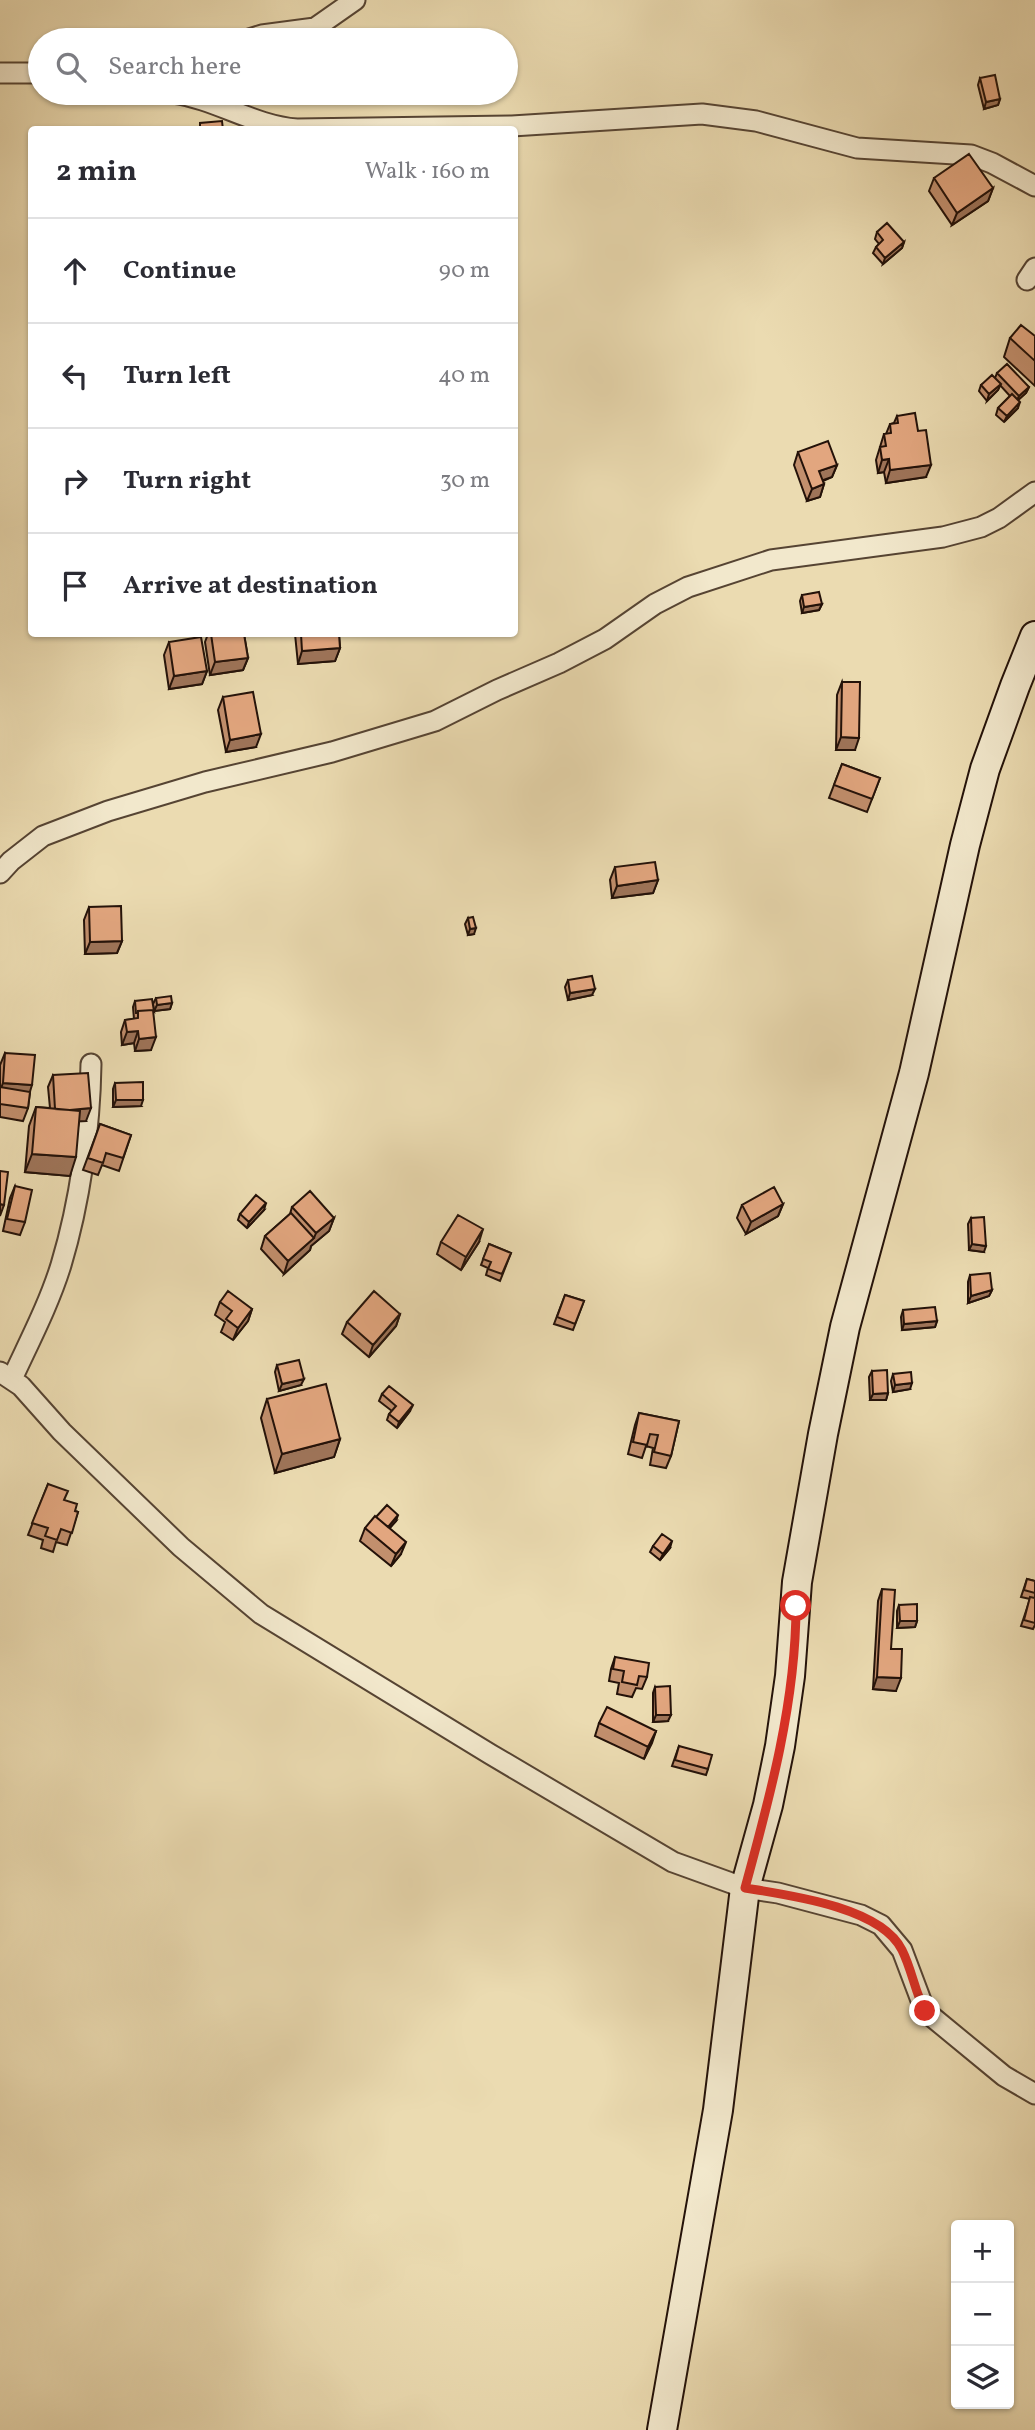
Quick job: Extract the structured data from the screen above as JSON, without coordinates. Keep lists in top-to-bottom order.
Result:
{
  "page": {
    "search": "Search here",
    "heading": ["2 min", "Walk · 160 m"],
    "list": [
      ["Continue", "90 m"],
      ["Turn left", "40 m"],
      ["Turn right", "30 m"],
      "Arrive at destination"
    ],
    "map_buttons": ["+", "−"]
  }
}
